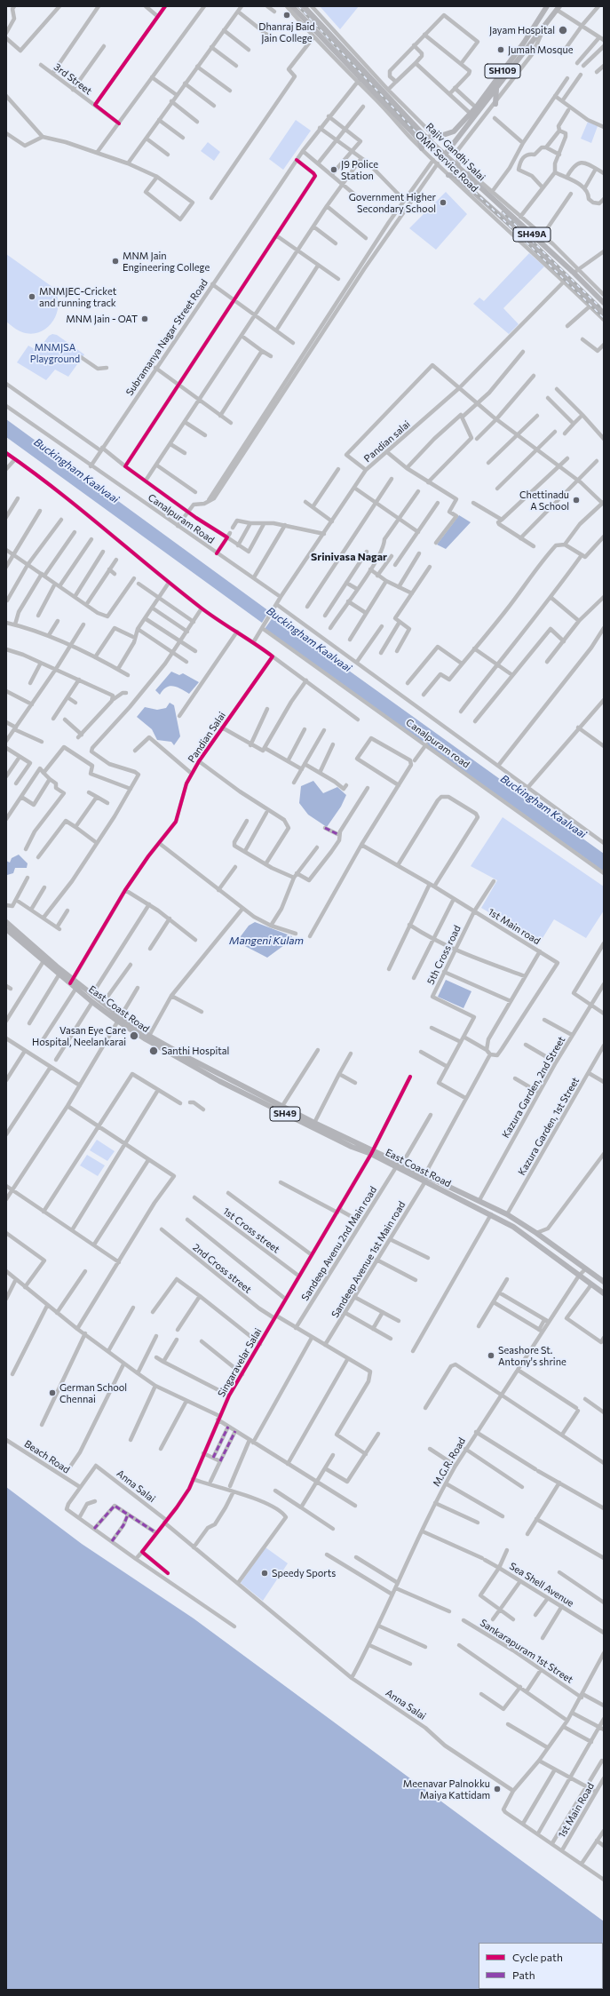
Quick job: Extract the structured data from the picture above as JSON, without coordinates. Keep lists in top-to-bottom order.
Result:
{
  "streets": {
    "main road": [
      "SH109",
      "Rajiv Gandhi Salai",
      "SH49A",
      "East Coast Road",
      "SH49"
    ],
    "street": [
      "3rd Street",
      "OMR Service Road",
      "Subramanya Nagar Street Road",
      "Pandian salai",
      "Canalpuram Road",
      "Pandian Salai",
      "Canalpuram road",
      "1st Main road",
      "5th Cross road",
      "Kazura Garden, 2nd Street",
      "Kazura Garden, 1st Street",
      "1st Cross street",
      "Sandeep Avenu 2nd Main road",
      "Sandeep Avenue 1st Main road",
      "2nd Cross street",
      "Singaravelar Salai",
      "Beach Road",
      "M.G.R. Road",
      "Anna Salai",
      "Sea Shell Avenue",
      "Sankarapuram 1st Street",
      "1st Main Road"
    ]
  },
  "crossings": [
    ["SH109", "Rajiv Gandhi Salai"],
    ["Rajiv Gandhi Salai", "OMR Service Road"],
    ["Rajiv Gandhi Salai", "Subramanya Nagar Street Road"],
    ["Rajiv Gandhi Salai", "Pandian salai"],
    ["OMR Service Road", "Subramanya Nagar Street Road"],
    ["OMR Service Road", "Pandian salai"],
    ["Subramanya Nagar Street Road", "Canalpuram Road"],
    ["Pandian salai", "Canalpuram Road"],
    ["Pandian salai", "Canalpuram road"],
    ["Pandian Salai", "East Coast Road"],
    ["1st Main road", "5th Cross road"],
    ["1st Main road", "Sandeep Avenue 1st Main road"],
    ["5th Cross road", "Sandeep Avenue 1st Main road"],
    ["East Coast Road", "Kazura Garden, 2nd Street"],
    ["East Coast Road", "Kazura Garden, 1st Street"],
    ["East Coast Road", "Sandeep Avenu 2nd Main road"],
    ["East Coast Road", "Sandeep Avenue 1st Main road"],
    ["East Coast Road", "Singaravelar Salai"],
    ["East Coast Road", "M.G.R. Road"],
    ["1st Cross street", "Singaravelar Salai"],
    ["Sandeep Avenu 2nd Main road", "2nd Cross street"],
    ["Sandeep Avenue 1st Main road", "2nd Cross street"],
    ["2nd Cross street", "Singaravelar Salai"],
    ["Singaravelar Salai", "Anna Salai"],
    ["Beach Road", "Anna Salai"],
    ["M.G.R. Road", "Anna Salai"]
  ],
  "districts": ["Srinivasa Nagar"],
  "water": ["Buckingham Kaalvaai", "Mangeni Kulam"],
  "parks": ["MNMJSA Playground"],
  "places": [
    "Dhanraj Baid Jain College",
    "Jayam Hospital",
    "Jumah Mosque",
    "J9 Police Station",
    "Government Higher Secondary School",
    "MNM Jain Engineering College",
    "MNMJEC-Cricket and running track",
    "MNM Jain - OAT",
    "Chettinadu A School",
    "Vasan Eye Care Hospital, Neelankarai",
    "Santhi Hospital",
    "Seashore St. Antony's shrine",
    "German School Chennai",
    "Speedy Sports",
    "Meenavar Palnokku Maiya Kattidam"
  ],
  "legend": ["Cycle path", "Path"]
}
